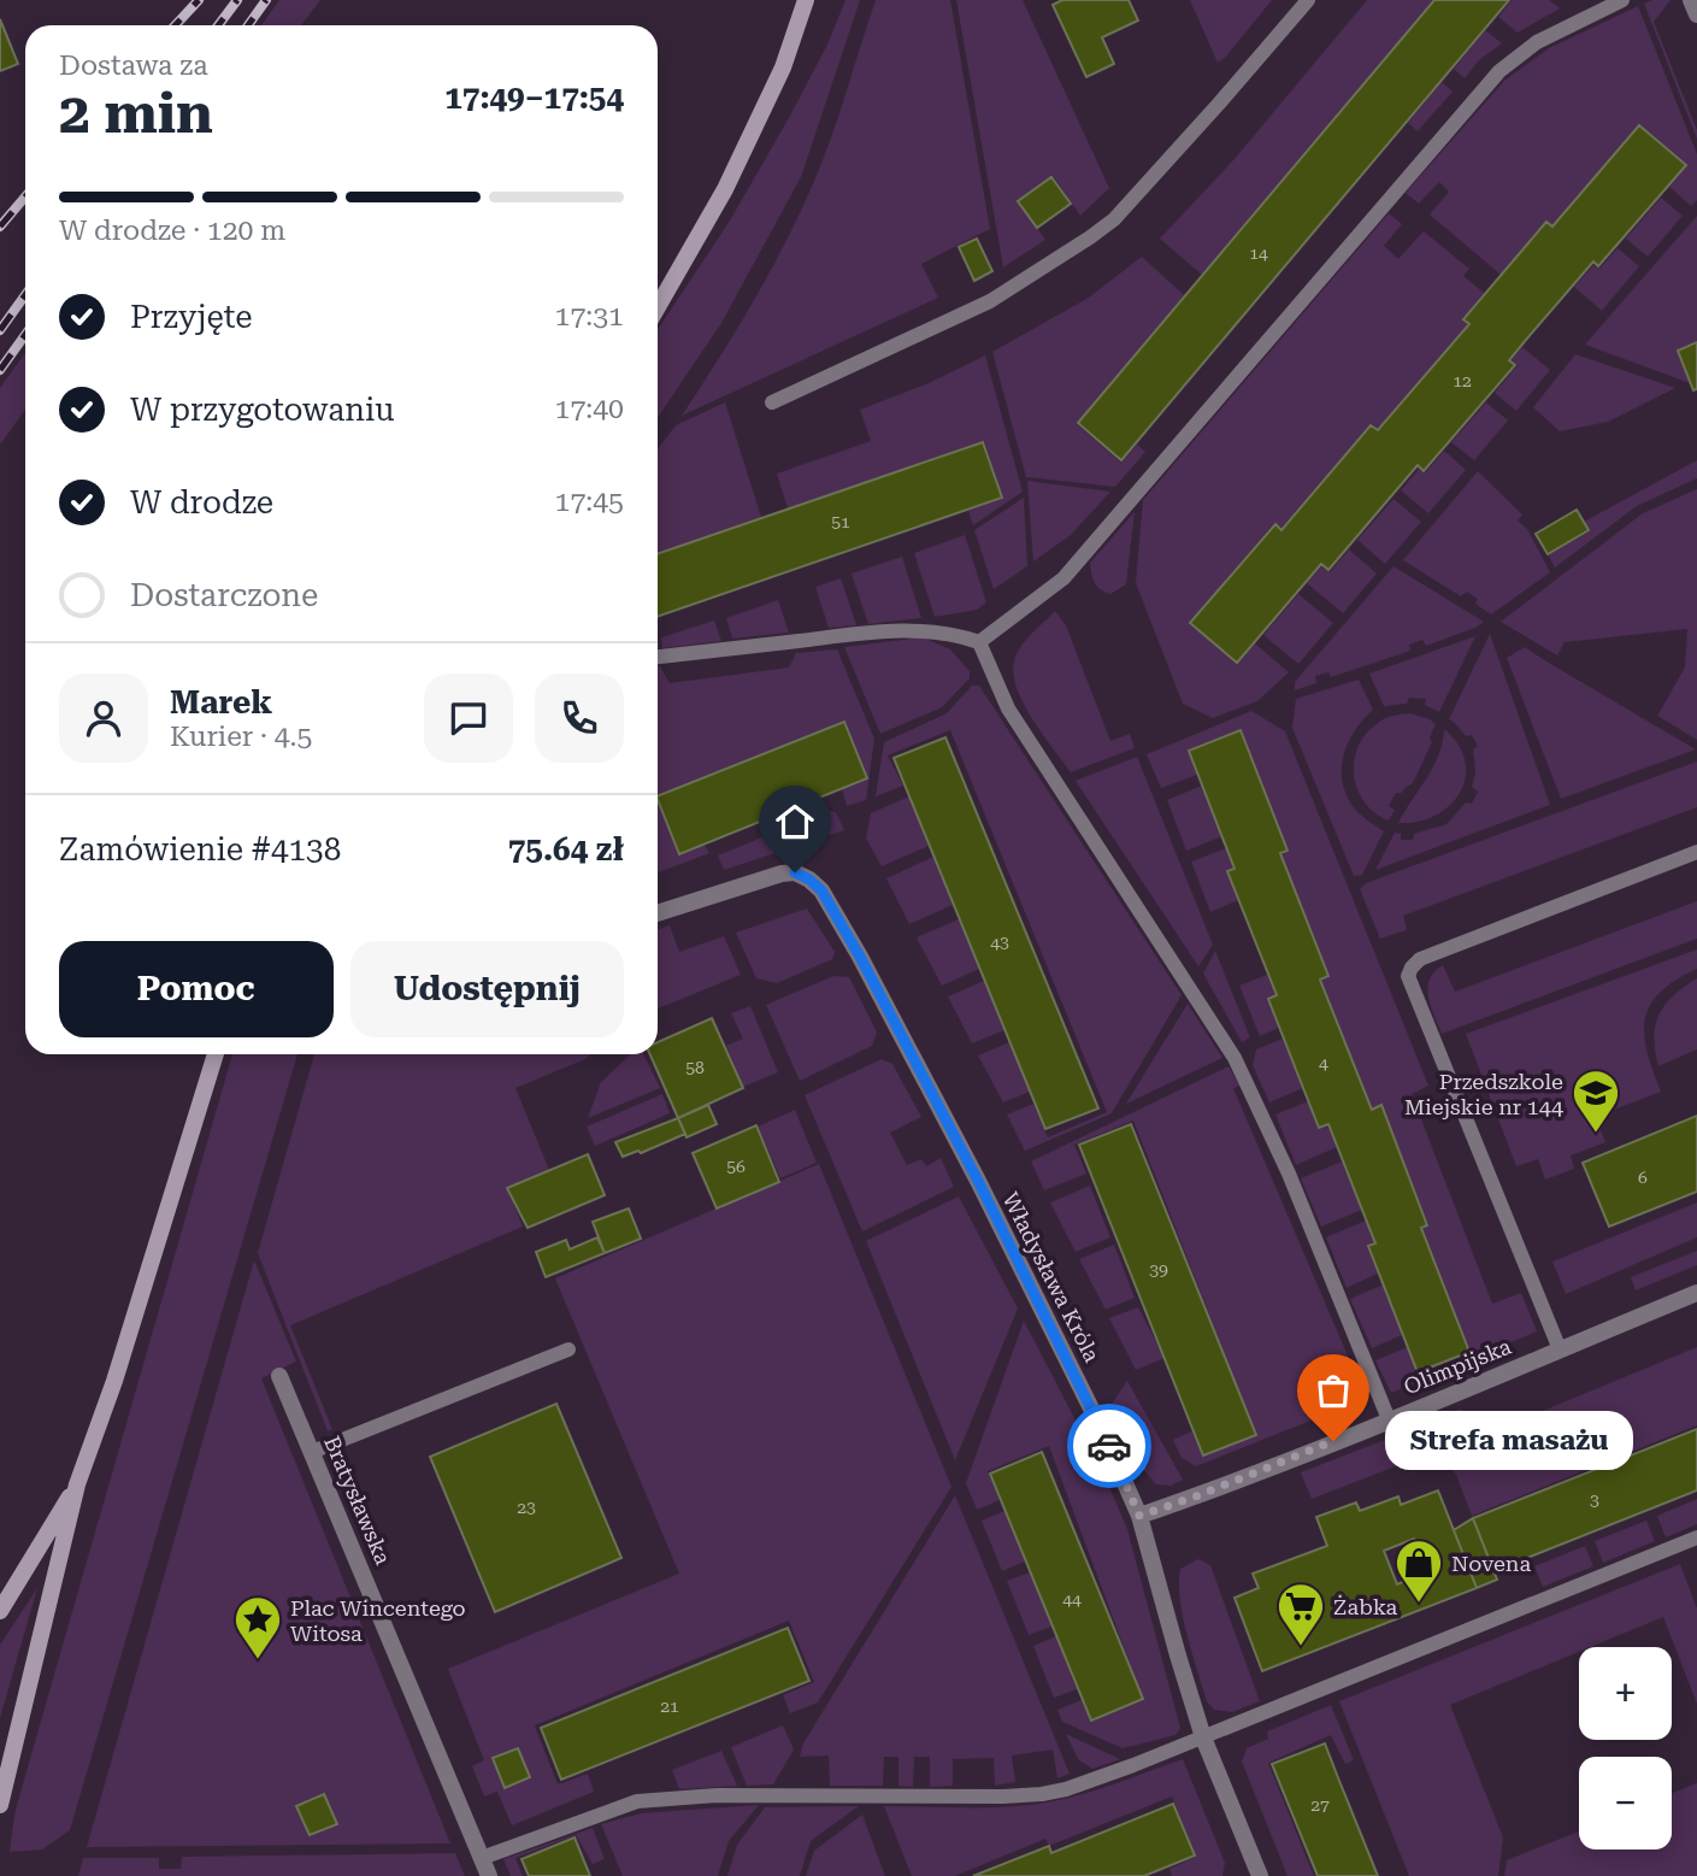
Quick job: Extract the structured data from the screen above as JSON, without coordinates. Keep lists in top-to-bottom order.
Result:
{
  "streets": {
    "street": ["Władysława Króla", "Olimpijska", "Bratysławska"]
  },
  "crossings": [
    ["Władysława Króla", "Olimpijska"]
  ],
  "places": {
    "school or university": ["Przedszkole Miejskie nr 144"],
    "other": ["Strefa masażu"],
    "shop": ["Novena"],
    "supermarket": ["Żabka"],
    "place": ["Plac Wincentego Witosa"]
  },
  "house_numbers": [
    "14",
    "12",
    "51",
    "43",
    "4",
    "58",
    "56",
    "6",
    "39",
    "3",
    "23",
    "44",
    "21",
    "27"
  ],
  "page": {
    "heading": ["2 min", "Dostawa za", "17:49–17:54"],
    "panel": [
      "Marek",
      "Kurier · 4.5",
      "Zamówienie #4138",
      "75.64 zł"
    ],
    "bar": "W drodze · 120 m",
    "list": [
      ["Przyjęte", "17:31"],
      ["W przygotowaniu", "17:40"],
      ["W drodze", "17:45"],
      "Dostarczone"
    ],
    "buttons": ["Pomoc", "Udostępnij"],
    "bubble": "Strefa masażu",
    "map_buttons": ["+", "−"]
  }
}
